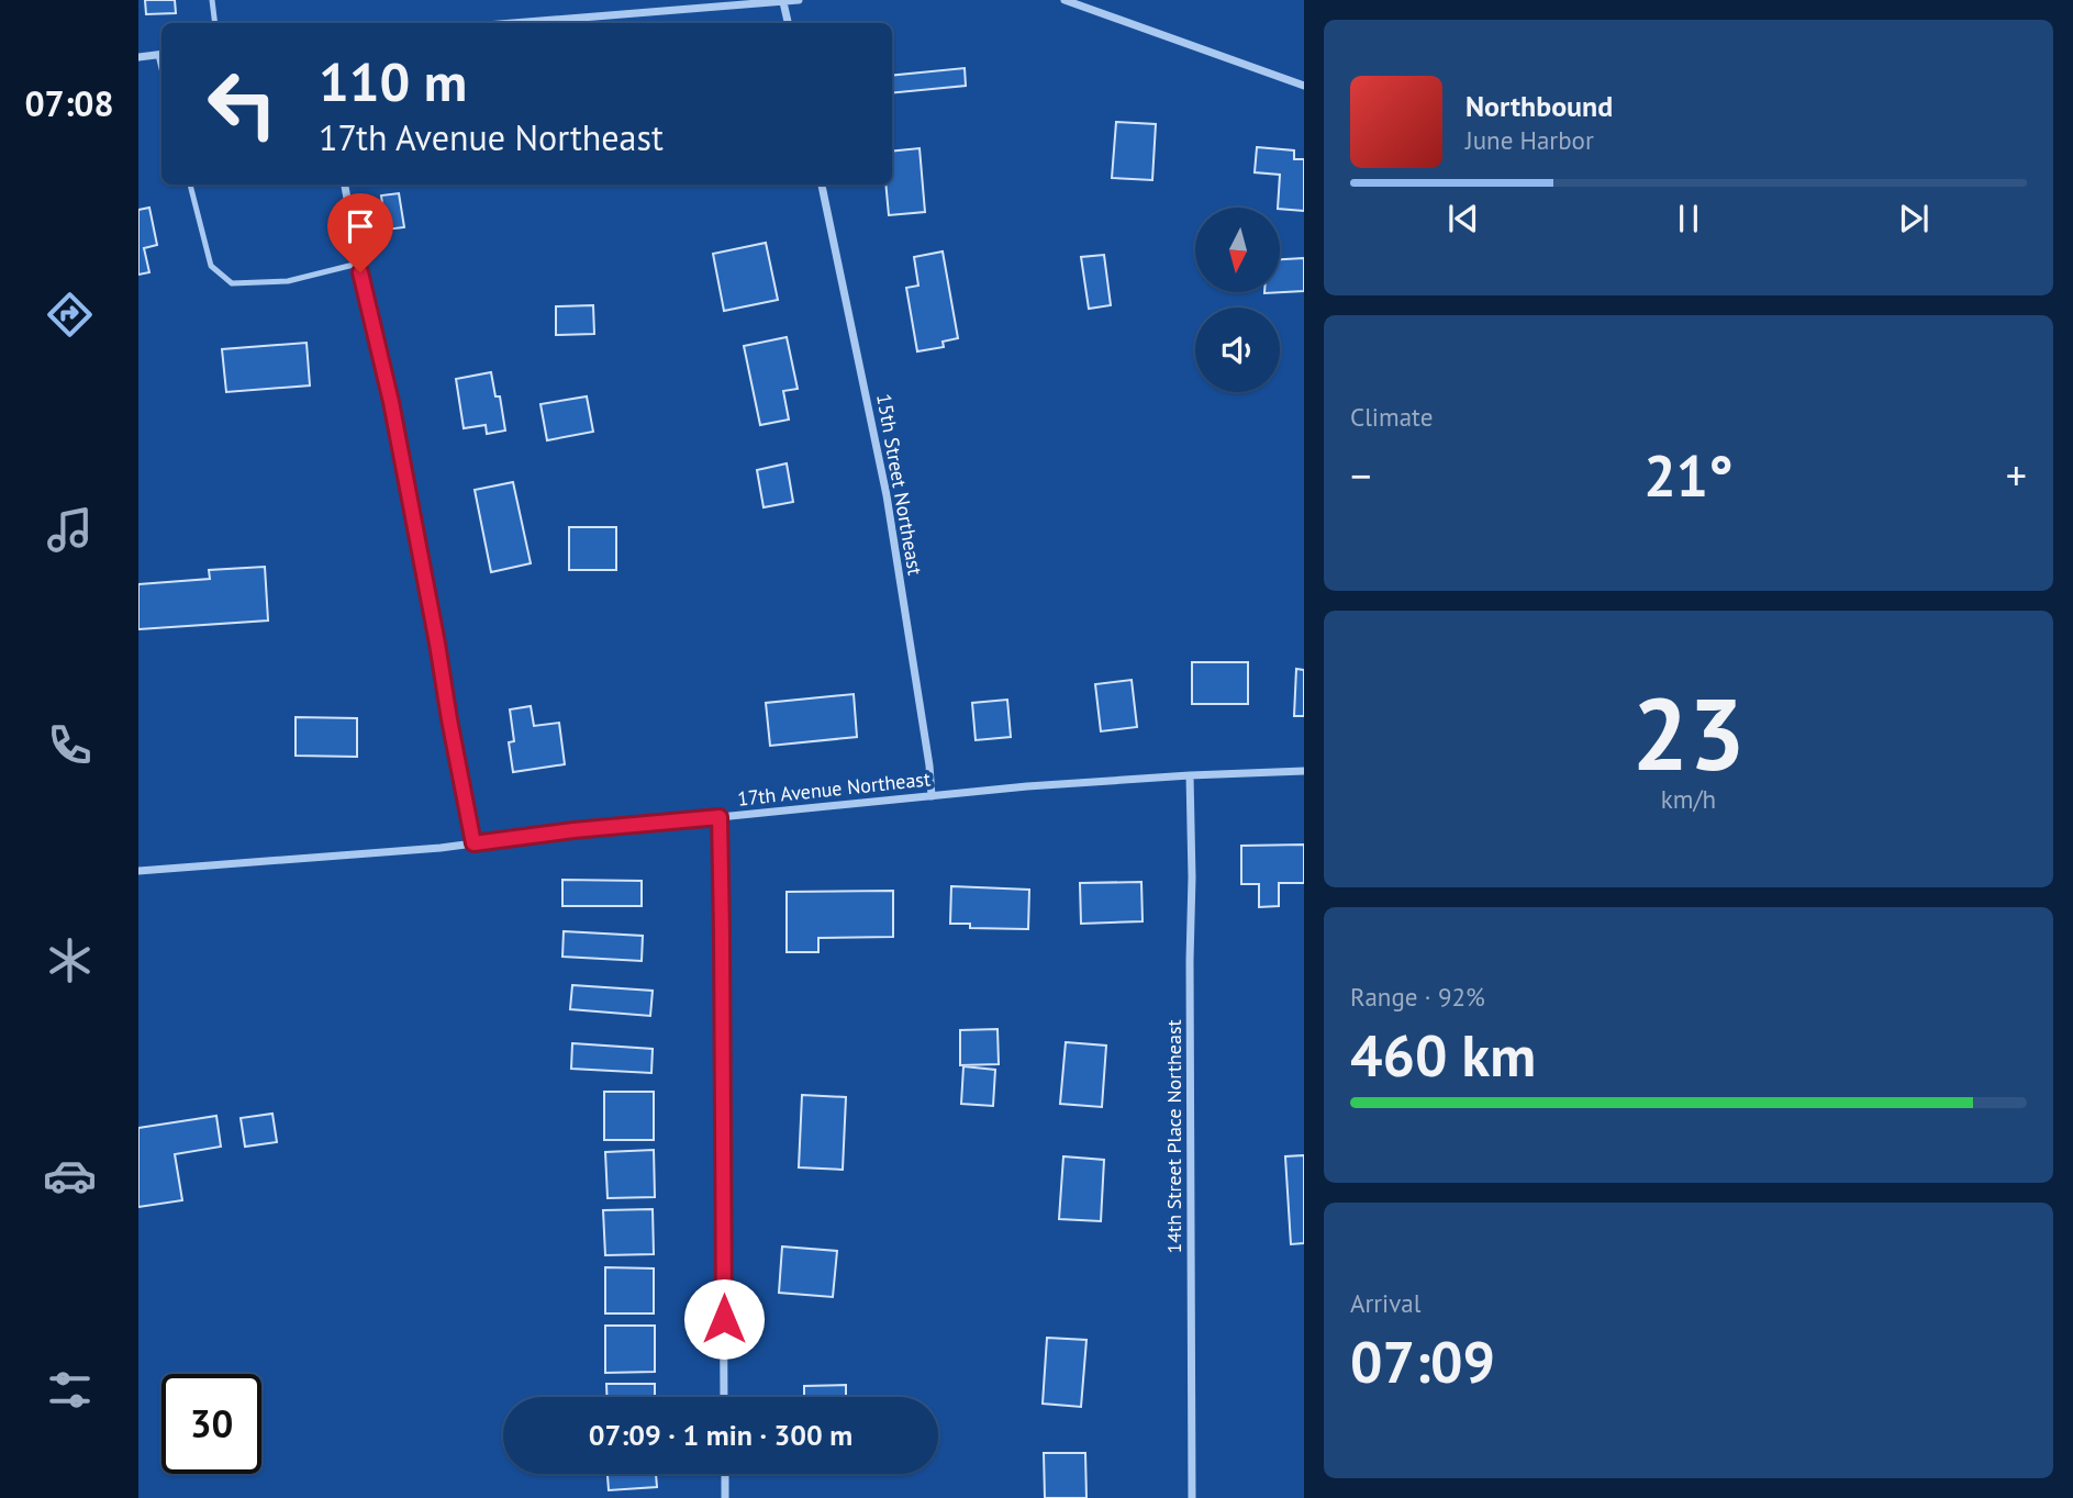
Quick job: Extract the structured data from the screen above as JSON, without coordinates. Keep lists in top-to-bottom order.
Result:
{
  "streets": {
    "street": ["15th Street Northeast", "17th Avenue Northeast", "14th Street Place Northeast"]
  },
  "crossings": [
    ["15th Street Northeast", "17th Avenue Northeast"],
    ["17th Avenue Northeast", "14th Street Place Northeast"]
  ],
  "north": "bottom",
  "page": {
    "tabs": "07:08",
    "turn": ["110 m", "17th Avenue Northeast"],
    "song": ["Northbound", "June Harbor"],
    "tile": [
      "Climate",
      ["23", "km/h"],
      ["Range · 92%", "460 km"],
      ["Arrival", "07:09"]
    ],
    "heat": ["−", "21°", "+"],
    "limit": "30",
    "trip": "07:09 · 1 min · 300 m"
  }
}
